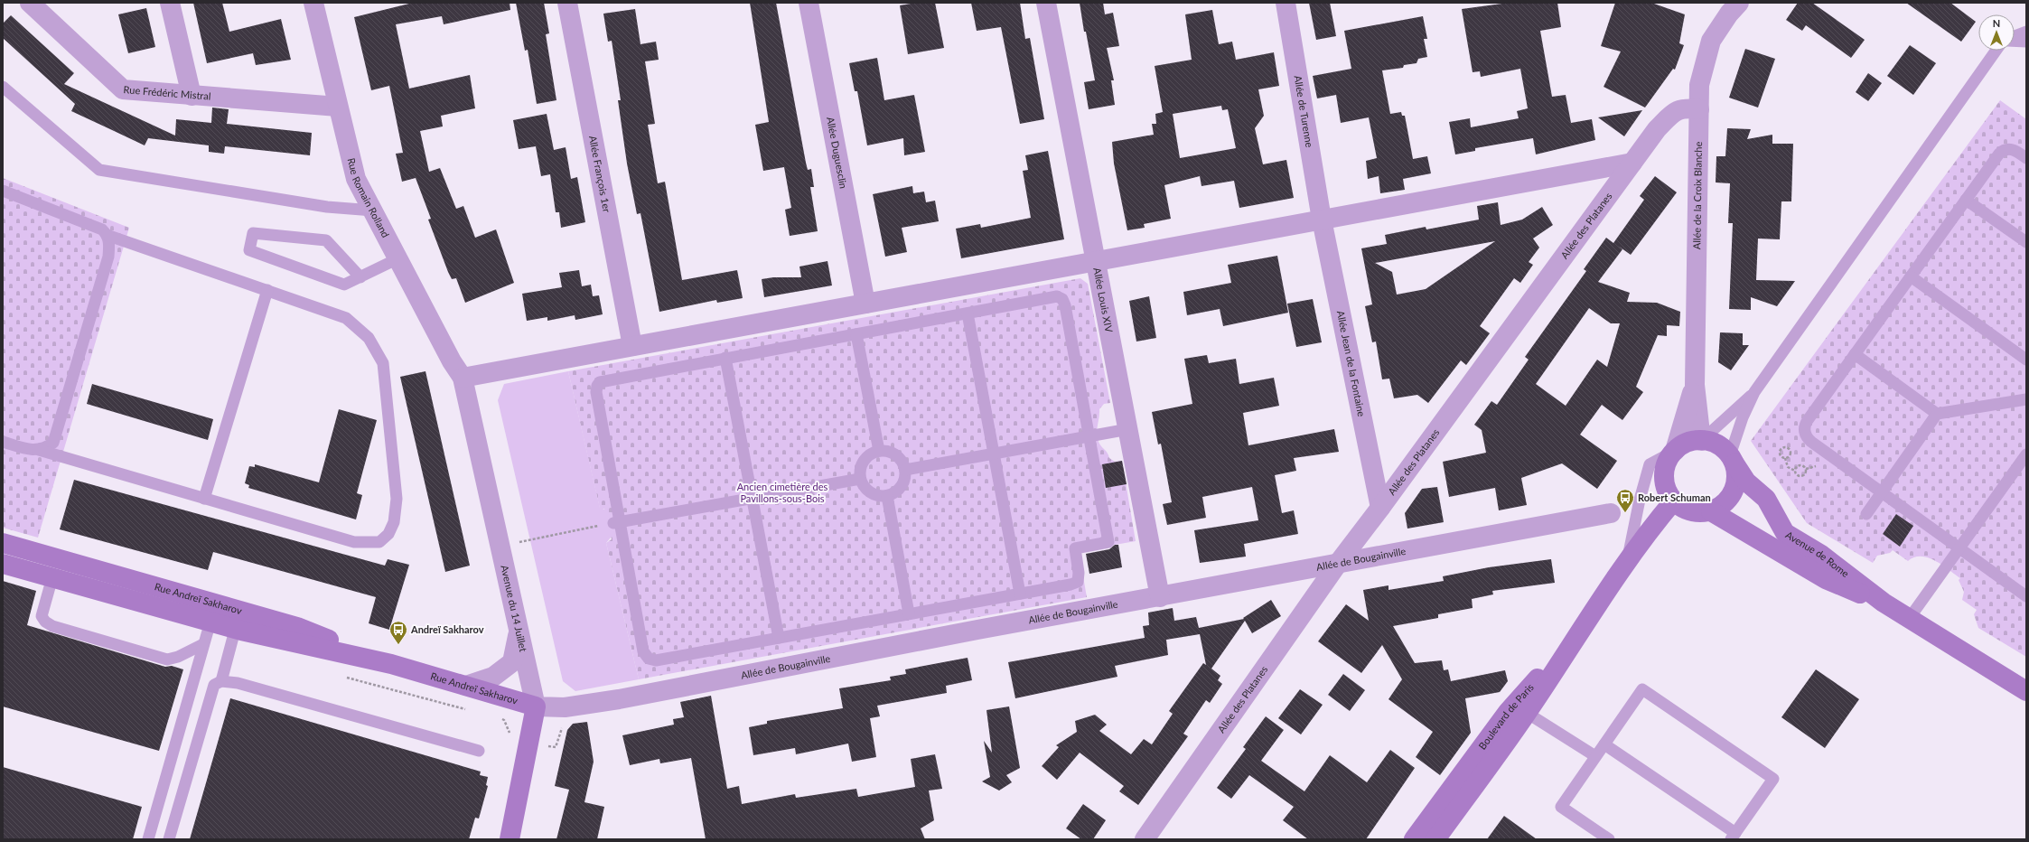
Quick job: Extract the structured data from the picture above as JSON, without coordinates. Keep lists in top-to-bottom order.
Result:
{
  "streets": {
    "street": [
      "Rue Frédéric Mistral",
      "Allée de Turenne",
      "Allée Duguesclin",
      "Allée François 1er",
      "Allée de la Croix Blanche",
      "Rue Romain Rolland",
      "Allée des Platanes",
      "Allée Louis XIV",
      "Allée Jean de la Fontaine",
      "Avenue de Rome",
      "Allée de Bougainville",
      "Rue Andreï Sakharov",
      "Avenue du 14 Juillet",
      "Boulevard de Paris"
    ]
  },
  "crossings": [
    ["Rue Frédéric Mistral", "Rue Romain Rolland"],
    ["Allée de Turenne", "Allée Jean de la Fontaine"],
    ["Allée de la Croix Blanche", "Allée des Platanes"],
    ["Allée de la Croix Blanche", "Avenue de Rome"],
    ["Allée de la Croix Blanche", "Boulevard de Paris"],
    ["Rue Romain Rolland", "Avenue du 14 Juillet"],
    ["Allée des Platanes", "Allée Jean de la Fontaine"],
    ["Allée des Platanes", "Allée de Bougainville"],
    ["Allée Louis XIV", "Allée de Bougainville"],
    ["Avenue de Rome", "Boulevard de Paris"],
    ["Allée de Bougainville", "Rue Andreï Sakharov"],
    ["Allée de Bougainville", "Avenue du 14 Juillet"],
    ["Rue Andreï Sakharov", "Avenue du 14 Juillet"]
  ],
  "parks": ["Ancien cimetière des Pavillons-sous-Bois"],
  "places": {
    "bus stop": ["Robert Schuman", "Andreï Sakharov"]
  },
  "north": "top"
}
